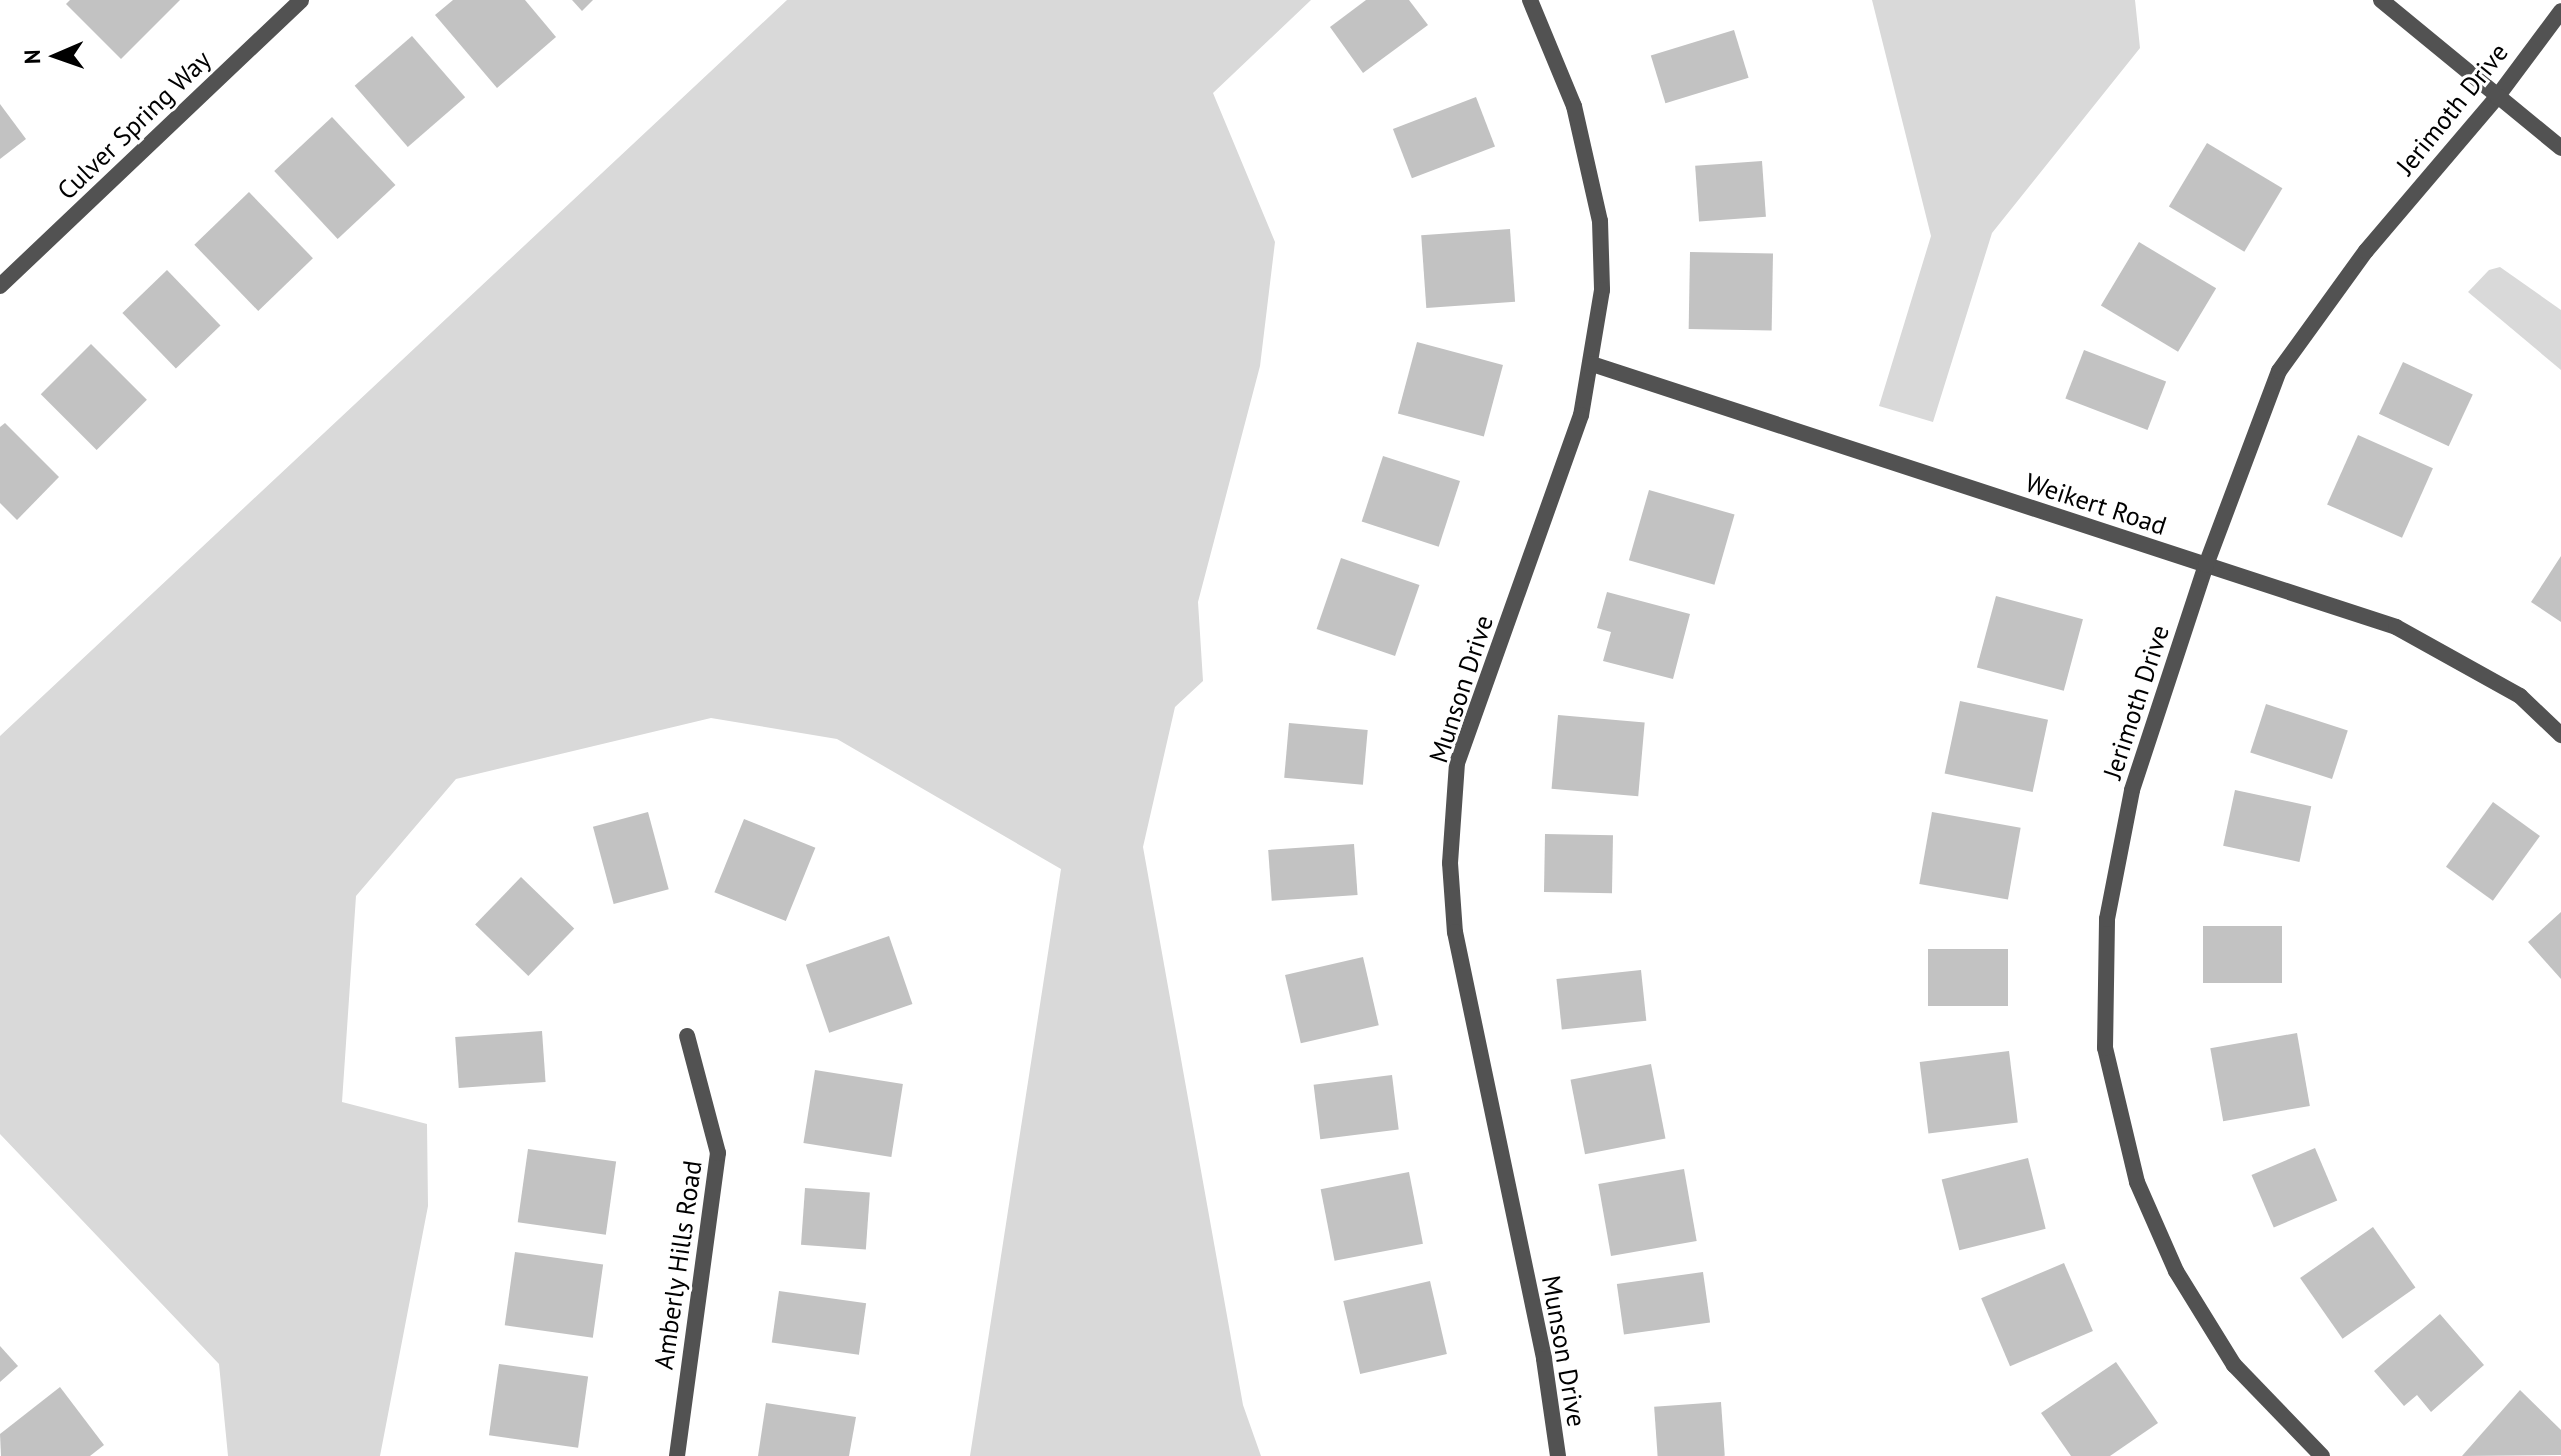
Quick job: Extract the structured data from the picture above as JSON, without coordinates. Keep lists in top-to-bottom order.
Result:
{
  "streets": {
    "street": [
      "Jerimoth Drive",
      "Culver Spring Way",
      "Weikert Road",
      "Munson Drive",
      "Amberly Hills Road"
    ]
  },
  "crossings": [
    ["Jerimoth Drive", "Weikert Road"],
    ["Weikert Road", "Munson Drive"]
  ],
  "north": "left"
}
